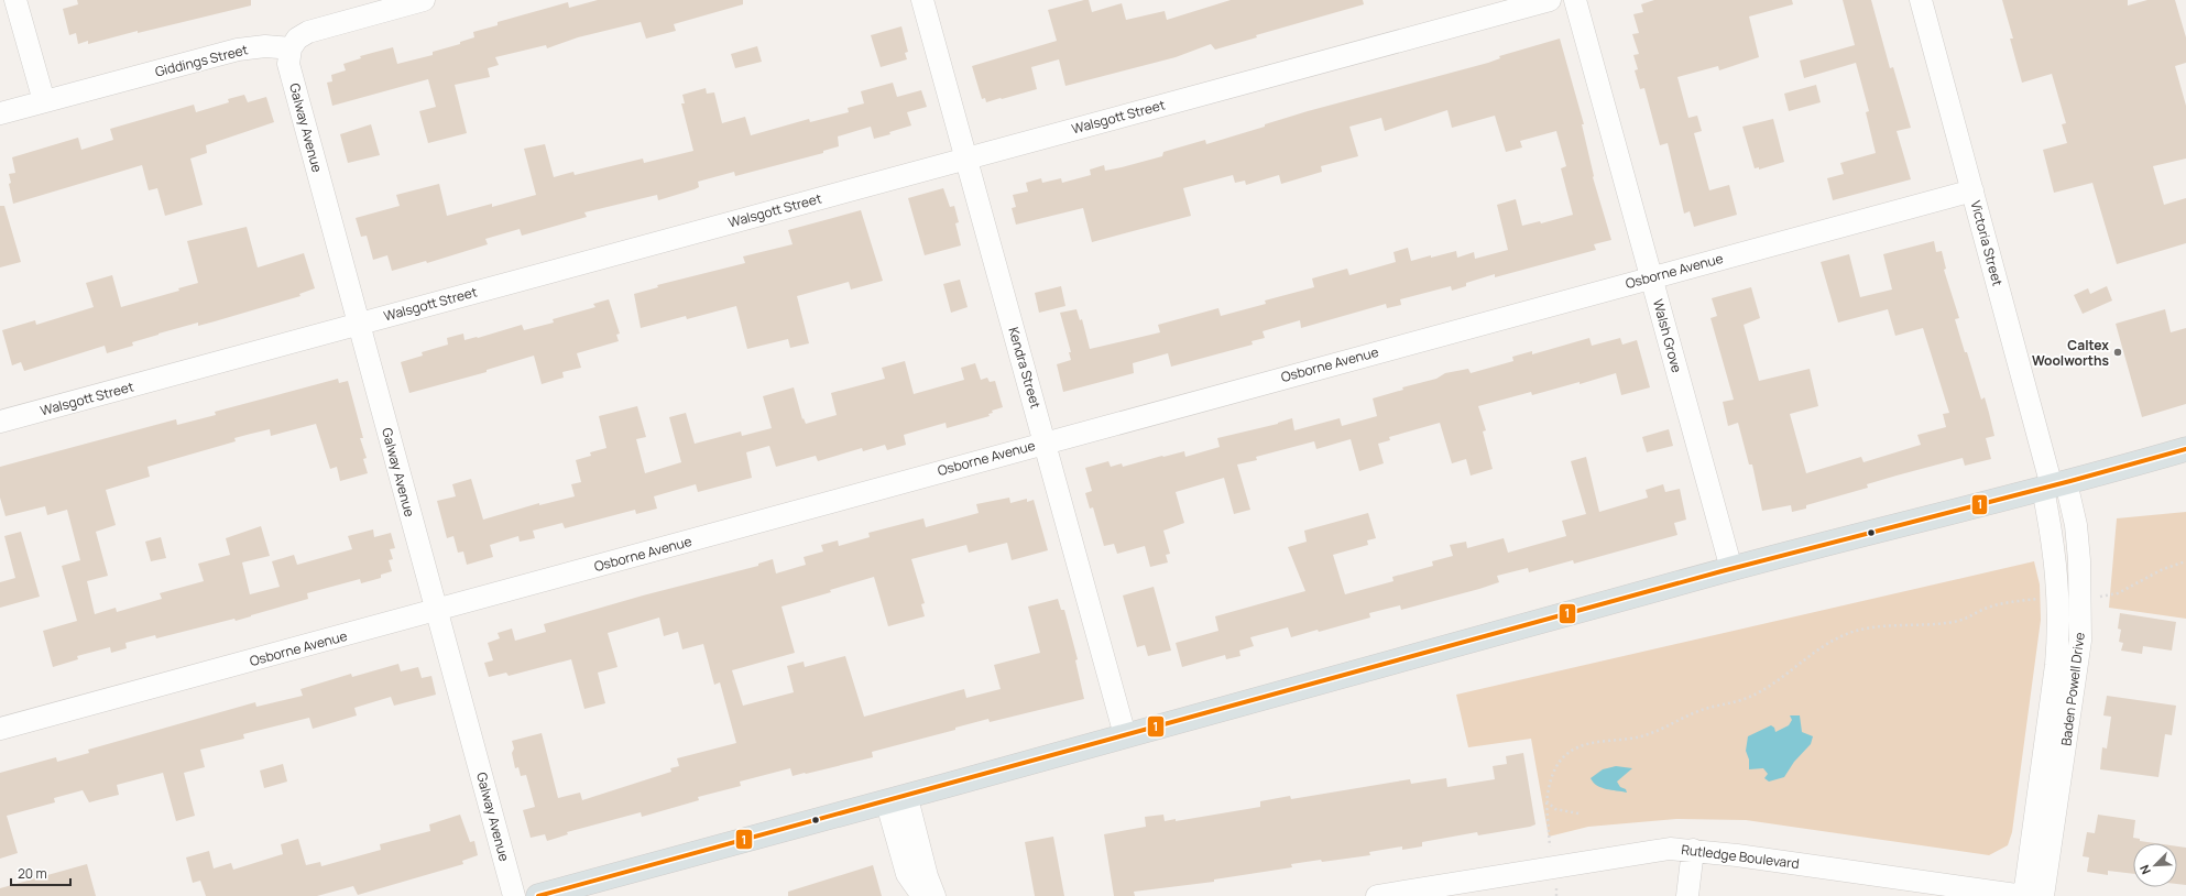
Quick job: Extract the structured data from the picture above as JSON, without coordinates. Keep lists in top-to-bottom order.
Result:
{
  "streets": {
    "street": [
      "Giddings Street",
      "Walsgott Street",
      "Galway Avenue",
      "Victoria Street",
      "Osborne Avenue",
      "Walsh Grove",
      "Kendra Street",
      "Baden Powell Drive",
      "Rutledge Boulevard"
    ]
  },
  "crossings": [
    ["Giddings Street", "Galway Avenue"],
    ["Walsgott Street", "Galway Avenue"],
    ["Walsgott Street", "Kendra Street"],
    ["Galway Avenue", "Osborne Avenue"],
    ["Victoria Street", "Osborne Avenue"],
    ["Victoria Street", "Baden Powell Drive"],
    ["Osborne Avenue", "Walsh Grove"],
    ["Osborne Avenue", "Kendra Street"],
    ["Baden Powell Drive", "Rutledge Boulevard"]
  ],
  "places": ["Caltex Woolworths"],
  "lines": ["transit line 1"],
  "scale_bar": "20 m",
  "north": "bottom left"
}
